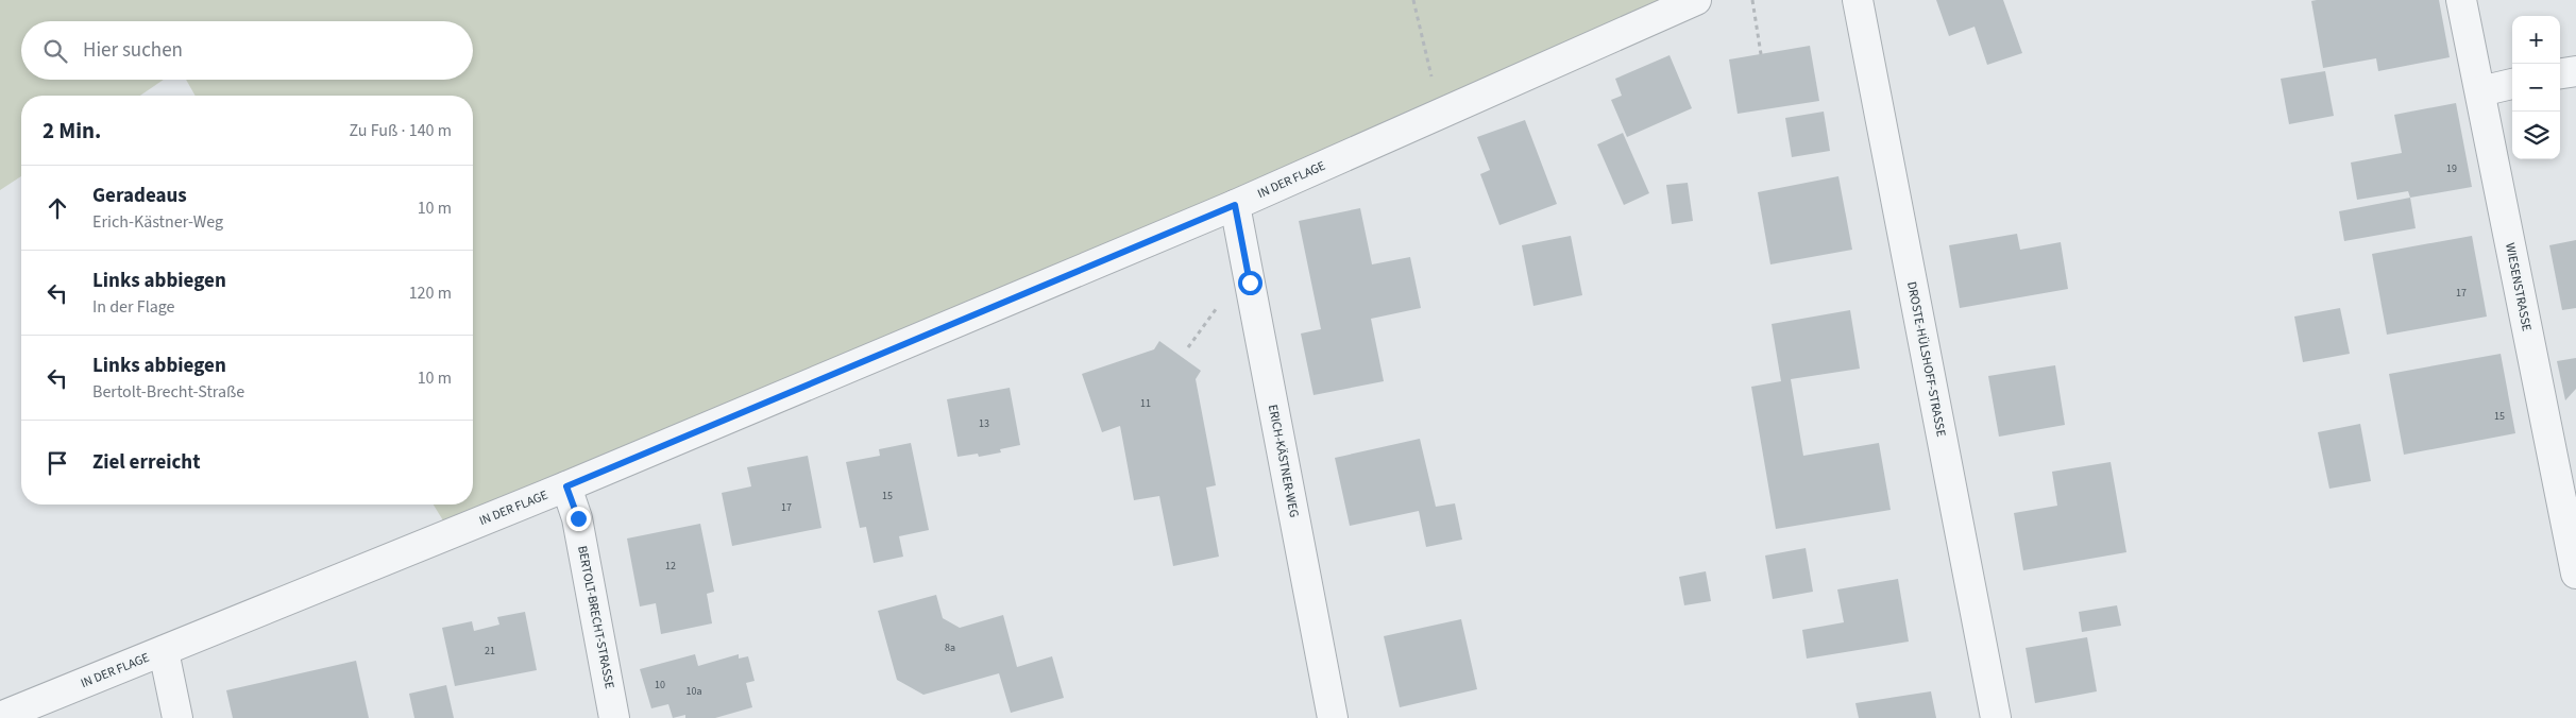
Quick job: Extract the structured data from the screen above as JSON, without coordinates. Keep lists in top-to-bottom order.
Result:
{
  "streets": {
    "street": [
      "IN DER FLAGE",
      "WIESENSTRASSE",
      "DROSTE-HÜLSHOFF-STRASSE",
      "ERICH-KÄSTNER-WEG",
      "BERTOLT-BRECHT-STRASSE"
    ]
  },
  "crossings": [
    ["IN DER FLAGE", "ERICH-KÄSTNER-WEG"],
    ["IN DER FLAGE", "BERTOLT-BRECHT-STRASSE"]
  ],
  "house_numbers": [
    "19",
    "17",
    "11",
    "15",
    "13",
    "15",
    "17",
    "12",
    "8a",
    "21",
    "10",
    "10a"
  ],
  "page": {
    "map_buttons": ["+", "−"],
    "search": "Hier suchen",
    "heading": ["2 Min.", "Zu Fuß · 140 m"],
    "list": [
      ["Geradeaus", "Erich-Kästner-Weg", "10 m"],
      ["Links abbiegen", "In der Flage", "120 m"],
      ["Links abbiegen", "Bertolt-Brecht-Straße", "10 m"],
      "Ziel erreicht"
    ]
  }
}
